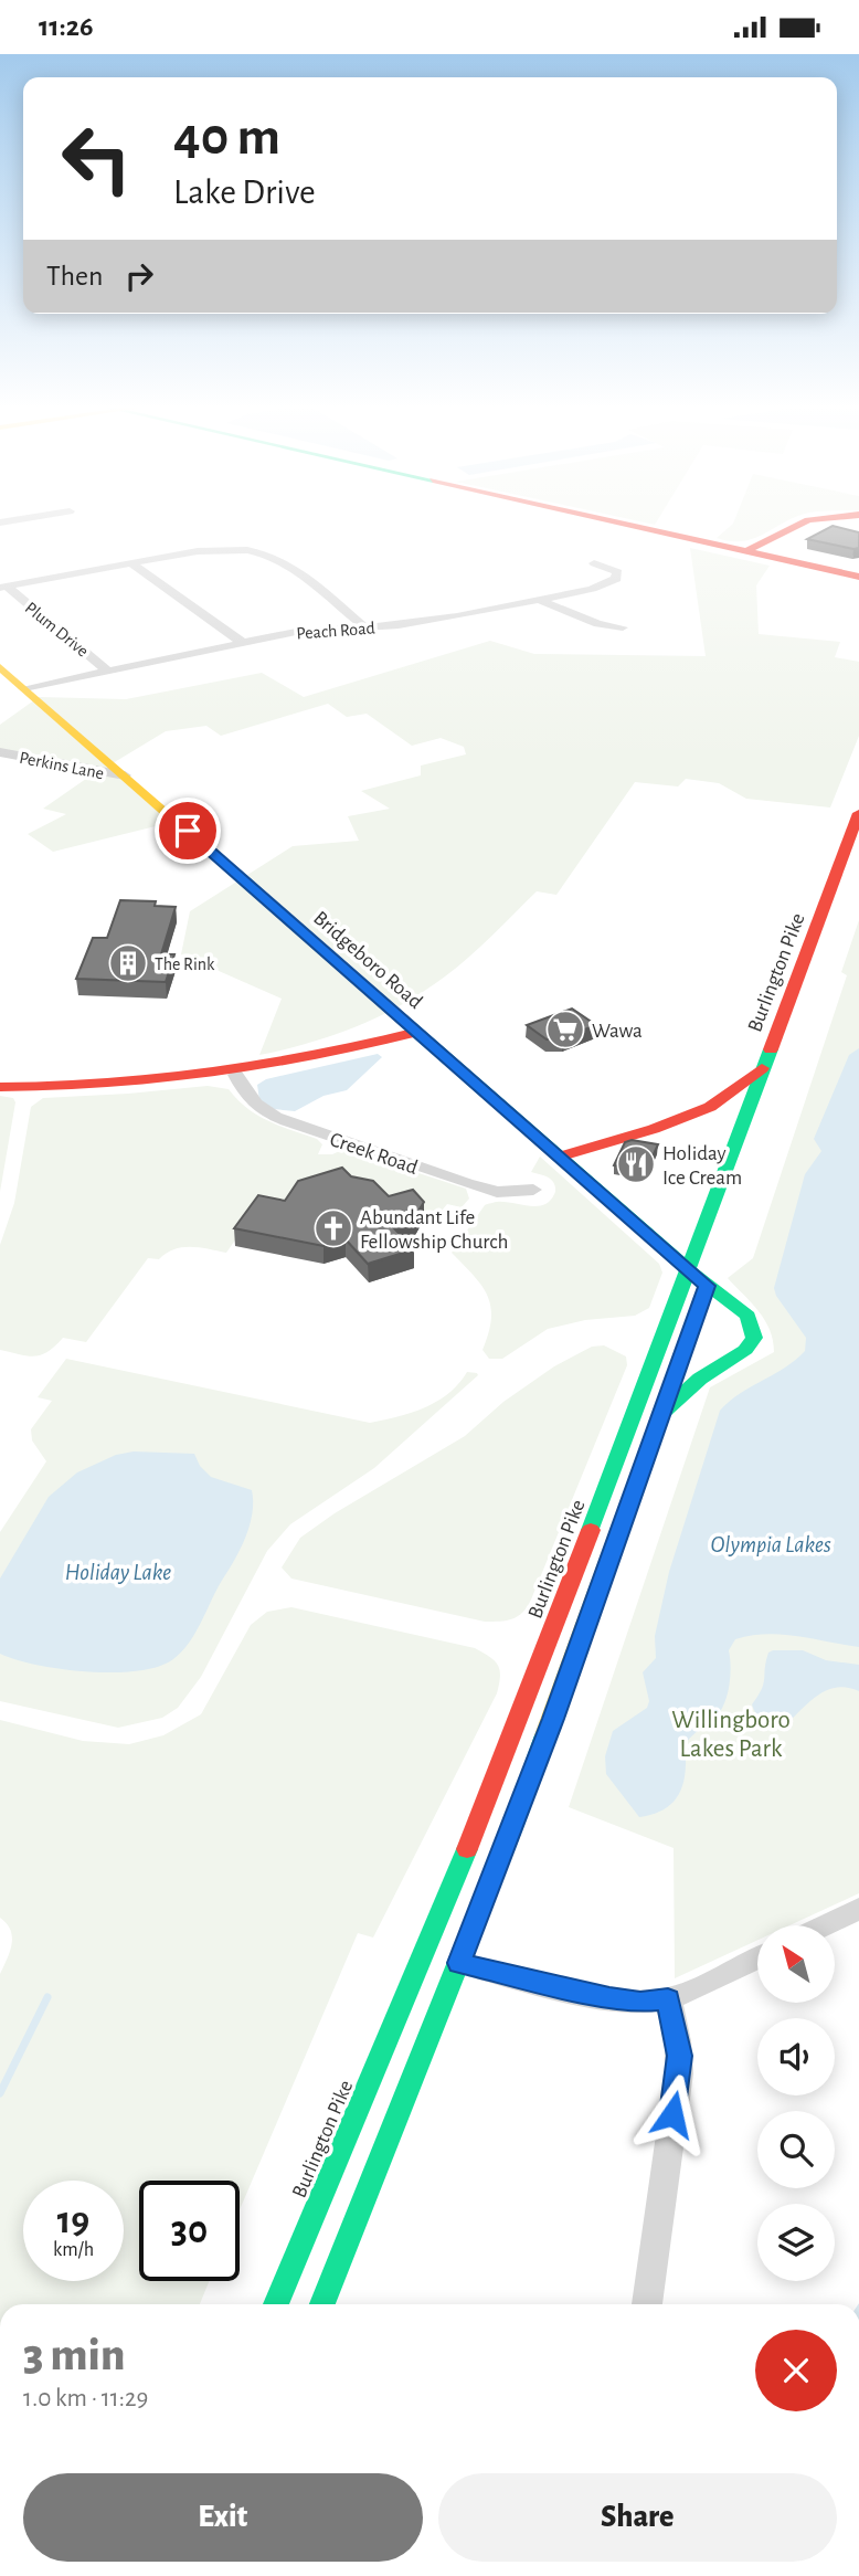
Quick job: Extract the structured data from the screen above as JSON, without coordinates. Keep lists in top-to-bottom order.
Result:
{
  "streets": {
    "main road": ["Bridgeboro Road", "Burlington Pike"],
    "street": [
      "Plum Drive",
      "Peach Road",
      "Perkins Lane",
      "Creek Road"
    ]
  },
  "crossings": [
    ["Plum Drive", "Peach Road"],
    ["Peach Road", "Bridgeboro Road"],
    ["Perkins Lane", "Bridgeboro Road"],
    ["Bridgeboro Road", "Burlington Pike"]
  ],
  "water": ["Olympia Lakes", "Holiday Lake"],
  "parks": ["Willingboro Lakes Park"],
  "places": {
    "building": ["The Rink"],
    "supermarket": ["Wawa"],
    "restaurant": ["Holiday Ice Cream"],
    "church": ["Abundant Life Fellowship Church"]
  },
  "north": "top left",
  "page": {
    "status": "11:26",
    "turn": ["40 m", "Lake Drive"],
    "then": "Then",
    "speed": "19 km/h",
    "limit": "30",
    "heading": ["3 min", "1.0 km · 11:29"],
    "buttons": ["Exit", "Share"]
  }
}
